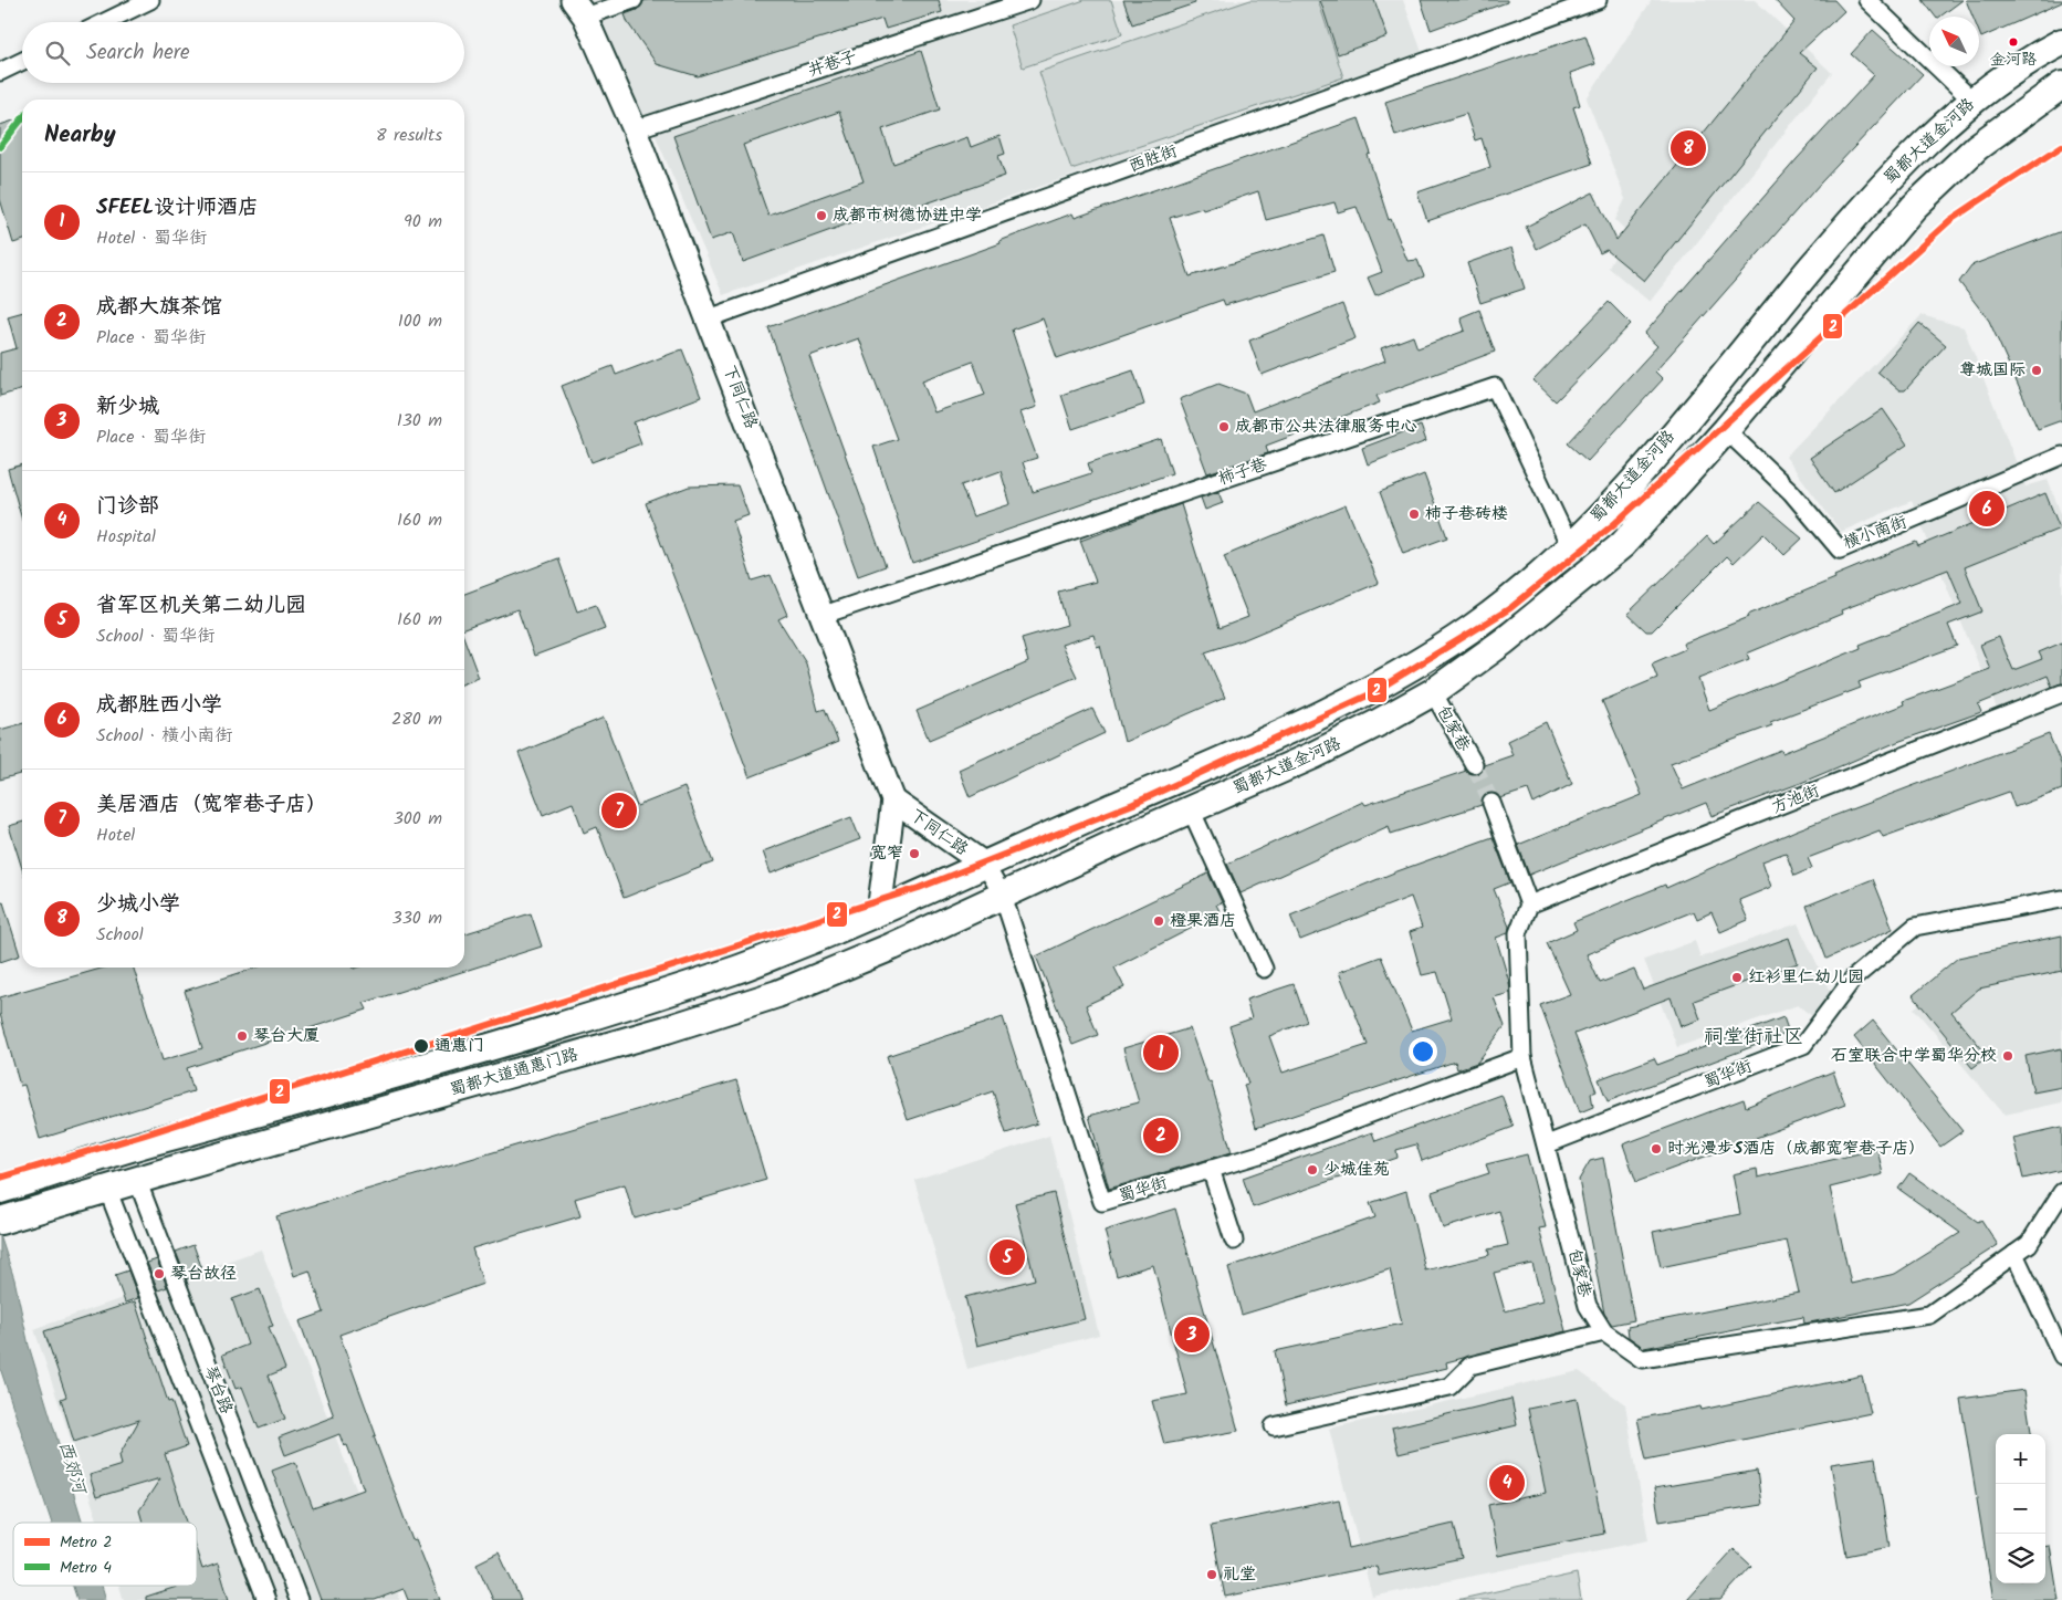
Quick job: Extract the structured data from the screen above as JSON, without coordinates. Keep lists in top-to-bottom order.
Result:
{
  "streets": {
    "main road": ["蜀都大道金河路", "蜀都大道通惠门路"],
    "street": [
      "井巷子",
      "西胜街",
      "下同仁路",
      "柿子巷",
      "横小南街",
      "包家巷",
      "方池街",
      "蜀华街",
      "琴台路"
    ]
  },
  "crossings": [
    ["井巷子", "下同仁路"],
    ["蜀都大道金河路", "下同仁路"],
    ["蜀都大道金河路", "柿子巷"],
    ["蜀都大道金河路", "横小南街"],
    ["蜀都大道金河路", "包家巷"],
    ["蜀都大道金河路", "蜀都大道通惠门路"],
    ["蜀都大道金河路", "蜀华街"],
    ["西胜街", "下同仁路"],
    ["下同仁路", "柿子巷"],
    ["下同仁路", "蜀都大道通惠门路"],
    ["下同仁路", "蜀华街"],
    ["包家巷", "方池街"],
    ["包家巷", "蜀华街"],
    ["蜀都大道通惠门路", "蜀华街"],
    ["蜀都大道通惠门路", "琴台路"]
  ],
  "districts": ["祠堂街社区"],
  "water": ["西郊河"],
  "places": [
    "金河路",
    "成都市树德协进中学",
    "尊城国际",
    "成都市公共法律服务中心",
    "柿子巷砖楼",
    "宽窄",
    "橙果酒店",
    "红衫里仁幼儿园",
    "琴台大厦",
    "通惠门",
    "石室联合中学蜀华分校",
    "时光漫步S酒店（成都宽窄巷子店）",
    "少城佳苑",
    "琴台故径",
    "礼堂"
  ],
  "lines": ["metro line 4", "metro line 2"],
  "legend": ["Metro 2", "Metro 4"],
  "north": "top left",
  "page": {
    "search": "Search here",
    "heading": ["Nearby", "8 results"],
    "pins": [
      "8",
      "6",
      "7",
      "1",
      "2",
      "5",
      "3",
      "4"
    ],
    "list": [
      {
        "mark": "1",
        "name": "SFEEL设计师酒店",
        "note": "Hotel · 蜀华街",
        "value": "90 m"
      },
      {
        "mark": "2",
        "name": "成都大旗茶馆",
        "note": "Place · 蜀华街",
        "value": "100 m"
      },
      {
        "mark": "3",
        "name": "新少城",
        "note": "Place · 蜀华街",
        "value": "130 m"
      },
      {
        "mark": "4",
        "name": "门诊部",
        "note": "Hospital",
        "value": "160 m"
      },
      {
        "mark": "5",
        "name": "省军区机关第二幼儿园",
        "note": "School · 蜀华街",
        "value": "160 m"
      },
      {
        "mark": "6",
        "name": "成都胜西小学",
        "note": "School · 横小南街",
        "value": "280 m"
      },
      {
        "mark": "7",
        "name": "美居酒店（宽窄巷子店）",
        "note": "Hotel",
        "value": "300 m"
      },
      {
        "mark": "8",
        "name": "少城小学",
        "note": "School",
        "value": "330 m"
      }
    ],
    "map_buttons": ["+", "−"]
  }
}
